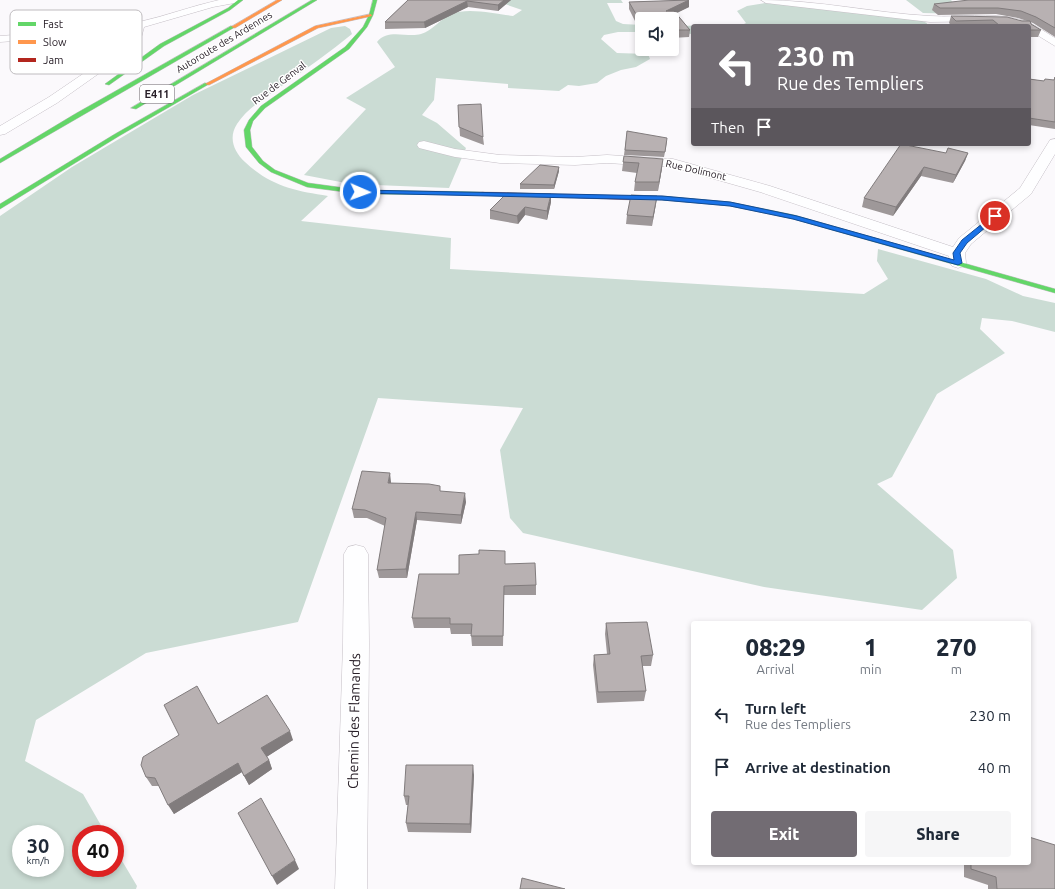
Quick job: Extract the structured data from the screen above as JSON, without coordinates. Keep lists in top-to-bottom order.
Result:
{
  "streets": {
    "main road": ["Autoroute des Ardennes", "Rue de Genval", "E411"],
    "street": ["Rue Dolimont", "Chemin des Flamands"]
  },
  "crossings": [
    ["Rue de Genval", "Rue Dolimont"]
  ],
  "legend": ["Fast", "Slow", "Jam"],
  "page": {
    "turn": ["230 m", "Rue des Templiers"],
    "then": "Then",
    "eta": [
      "08:29",
      "Arrival",
      "1",
      "min",
      "270",
      "m"
    ],
    "list": [
      {
        "name": "Turn left",
        "note": "Rue des Templiers",
        "value": "230 m"
      },
      {
        "name": "Arrive at destination",
        "value": "40 m"
      }
    ],
    "buttons": ["Exit", "Share"],
    "speed": "30 km/h",
    "limit": "40"
  }
}
